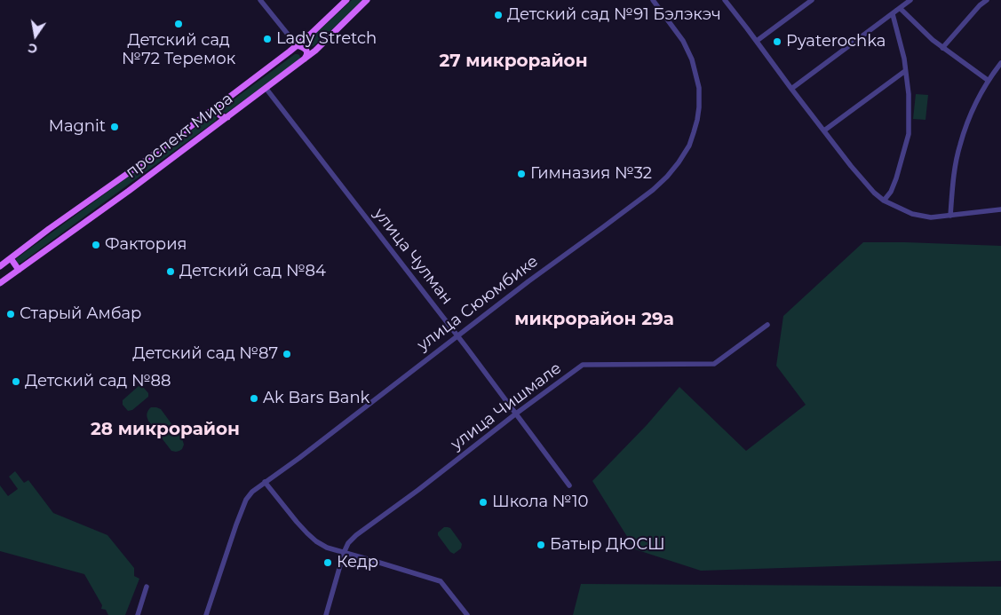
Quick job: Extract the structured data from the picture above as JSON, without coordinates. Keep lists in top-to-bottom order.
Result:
{
  "streets": {
    "main road": ["проспект Мира"],
    "street": ["улица Чулман", "улица Сююмбике", "улица Чишмале"]
  },
  "crossings": [
    ["проспект Мира", "улица Чулман"],
    ["улица Чулман", "улица Сююмбике"],
    ["улица Чулман", "улица Чишмале"]
  ],
  "districts": ["27 микрорайон", "микрорайон 29а", "28 микрорайон"],
  "places": [
    "Детский сад №91 Бэлэкэч",
    "Детский сад №72 Теремок",
    "Lady Stretch",
    "Pyaterochka",
    "Magnit",
    "Гимназия №32",
    "Фактория",
    "Детский сад №84",
    "Старый Амбар",
    "Детский сад №87",
    "Детский сад №88",
    "Ak Bars Bank",
    "Школа №10",
    "Батыр ДЮСШ",
    "Кедр"
  ],
  "north": "bottom"
}
